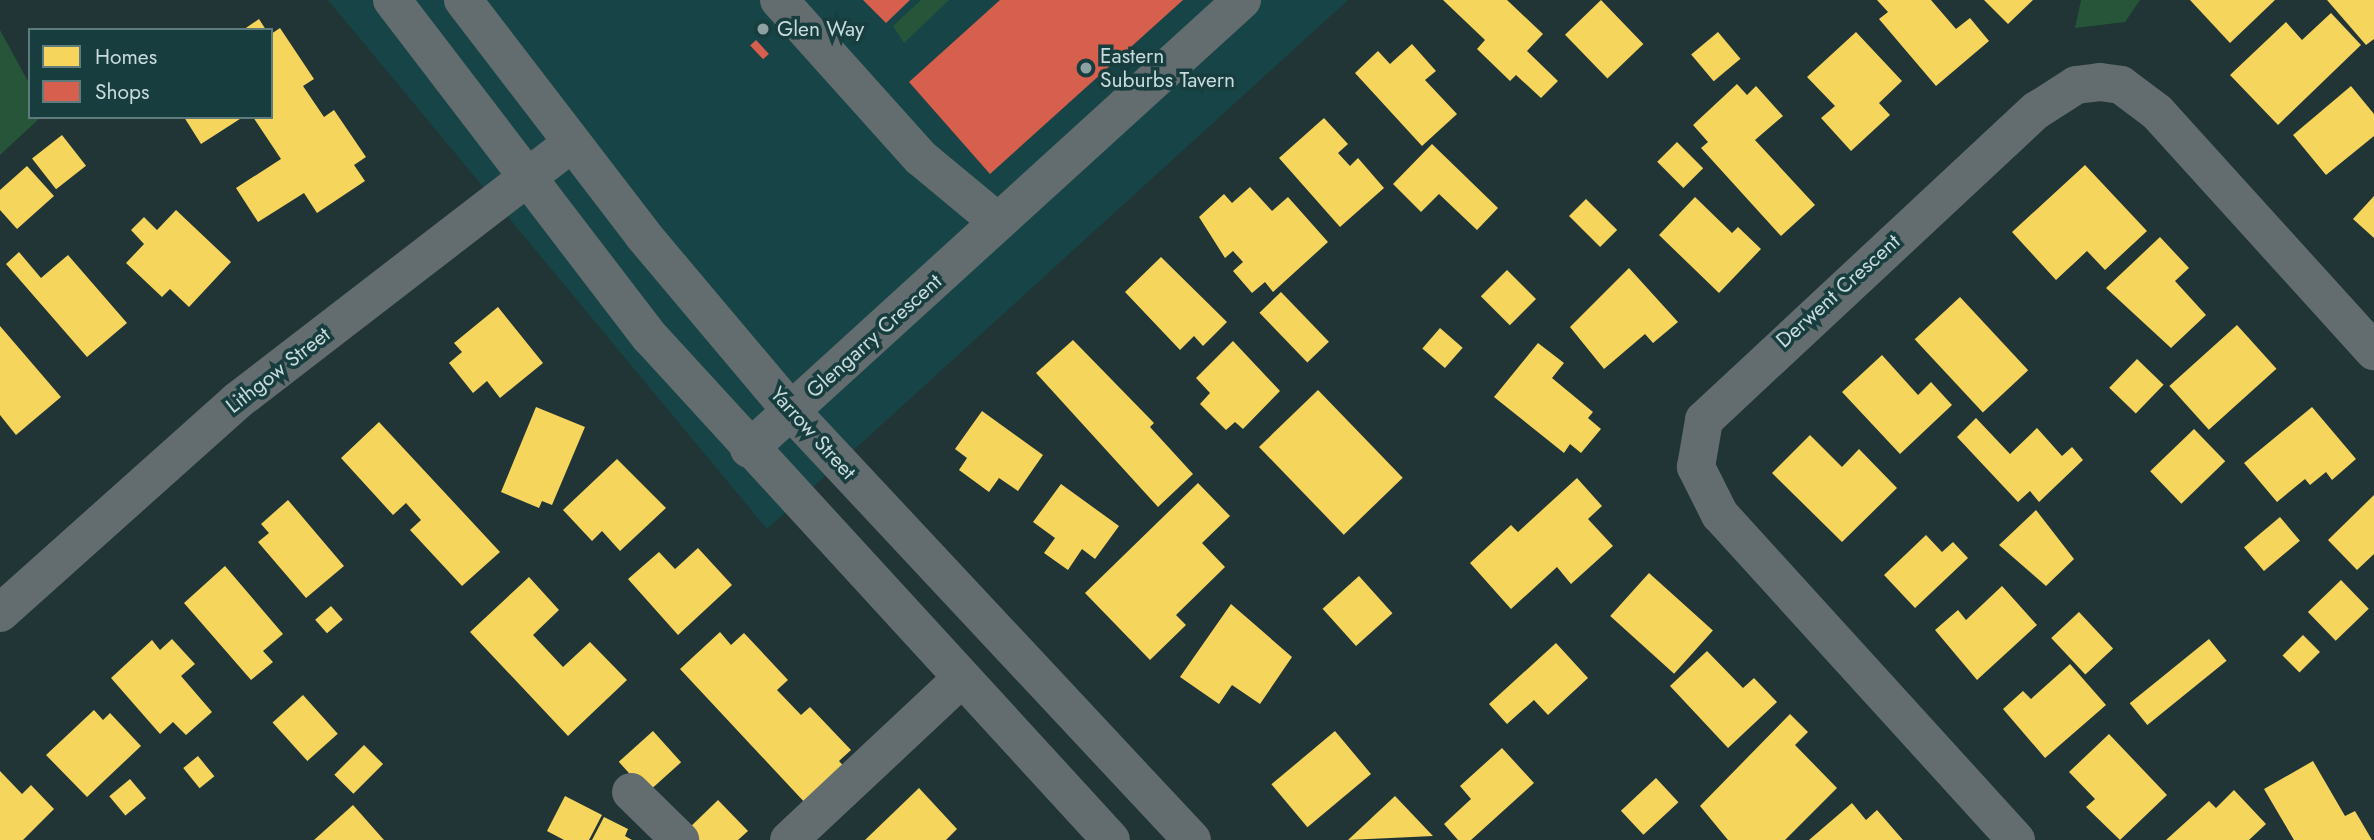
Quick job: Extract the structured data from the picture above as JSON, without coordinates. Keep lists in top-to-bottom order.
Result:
{
  "streets": {
    "street": [
      "Derwent Crescent",
      "Glengarry Crescent",
      "Lithgow Street",
      "Yarrow Street"
    ]
  },
  "crossings": [
    ["Glengarry Crescent", "Yarrow Street"],
    ["Lithgow Street", "Yarrow Street"]
  ],
  "places": ["Glen Way", "Eastern Suburbs Tavern"],
  "legend": ["Homes", "Shops"]
}
